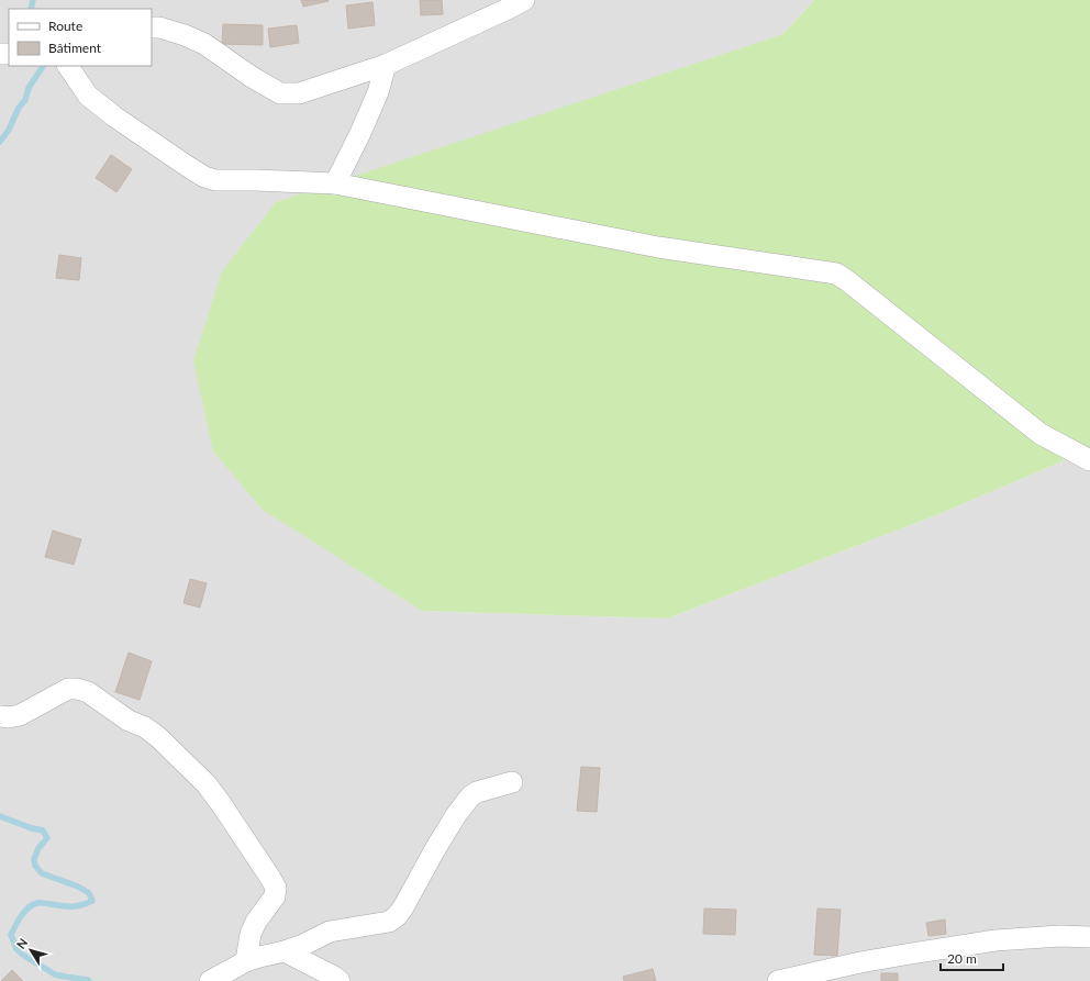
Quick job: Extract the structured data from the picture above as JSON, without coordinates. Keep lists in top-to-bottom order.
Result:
{
  "legend": ["Route", "Bâtiment"],
  "scale_bar": "20 m",
  "north": "top left"
}
